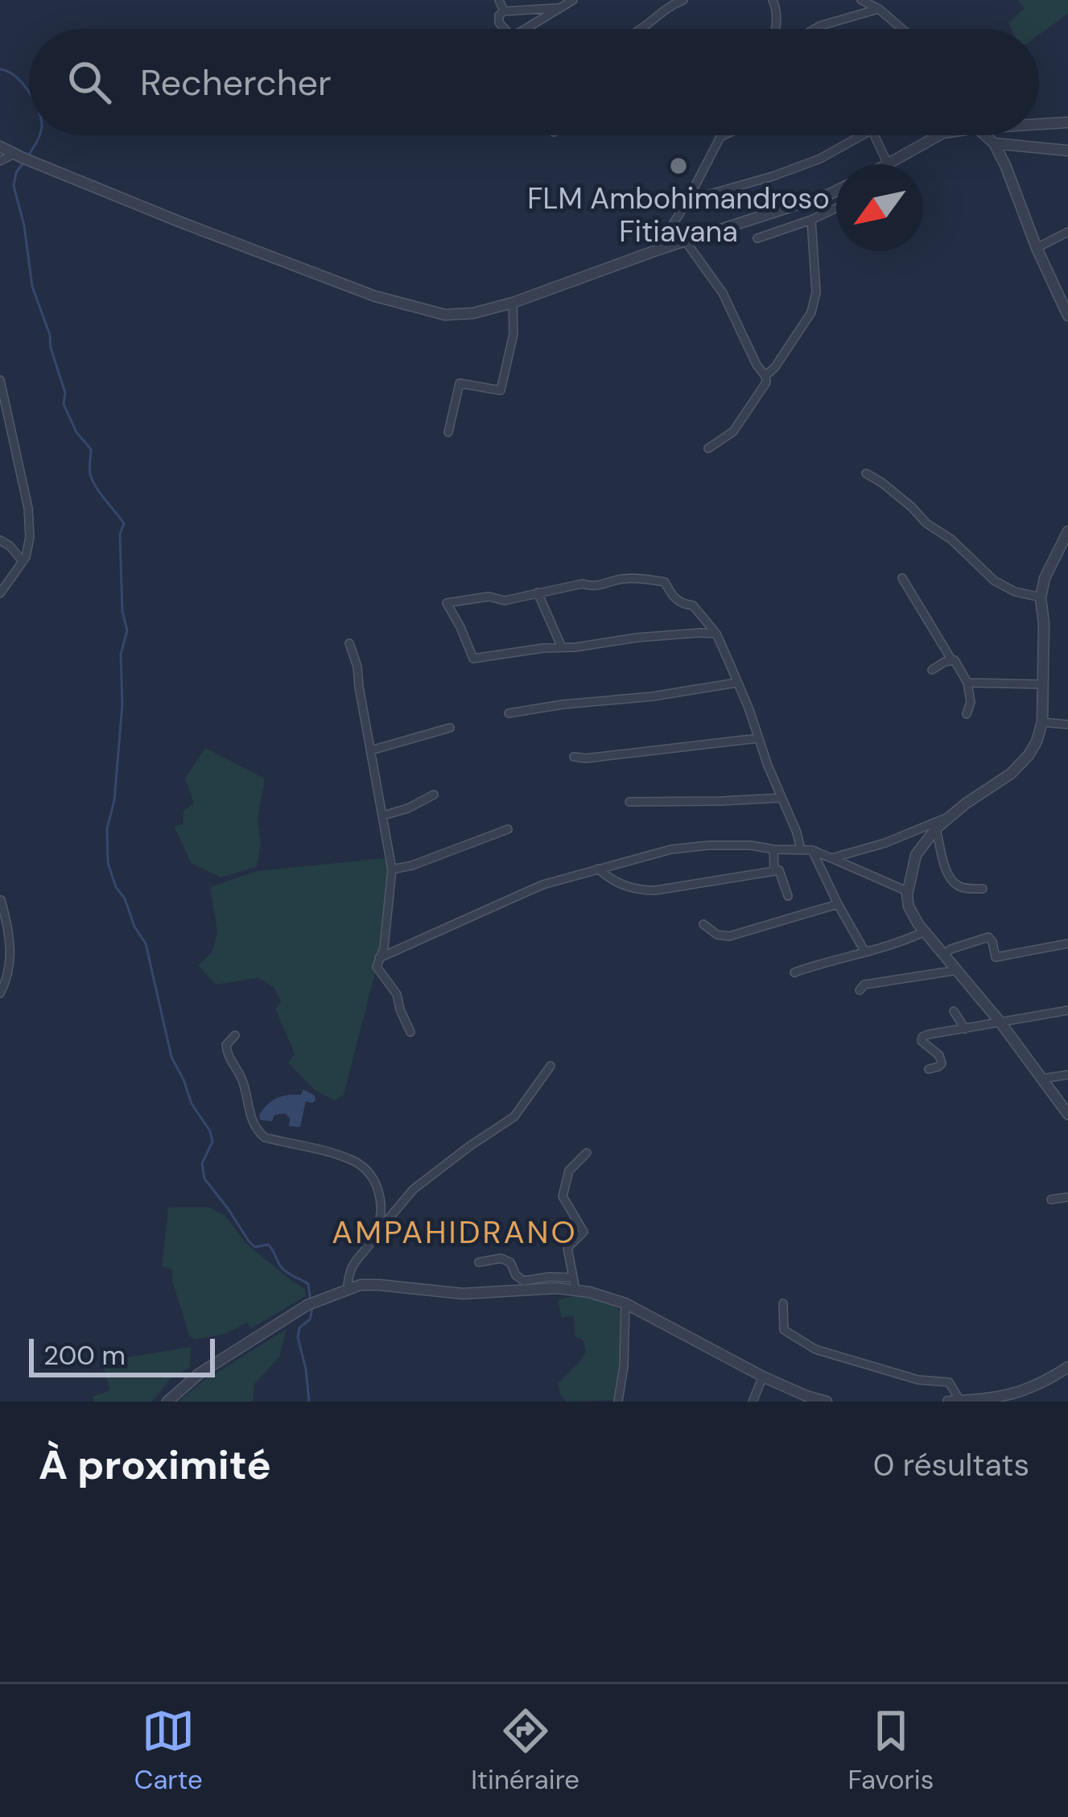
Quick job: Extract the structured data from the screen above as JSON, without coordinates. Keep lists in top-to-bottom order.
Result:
{
  "districts": ["AMPAHIDRANO"],
  "places": ["FLM Ambohimandroso Fitiavana"],
  "scale_bar": "200 m",
  "north": "bottom left",
  "page": {
    "search": "Rechercher",
    "scale": "200 m",
    "heading": ["À proximité", "0 résultats"],
    "nav": ["Carte", "Itinéraire", "Favoris"]
  }
}
